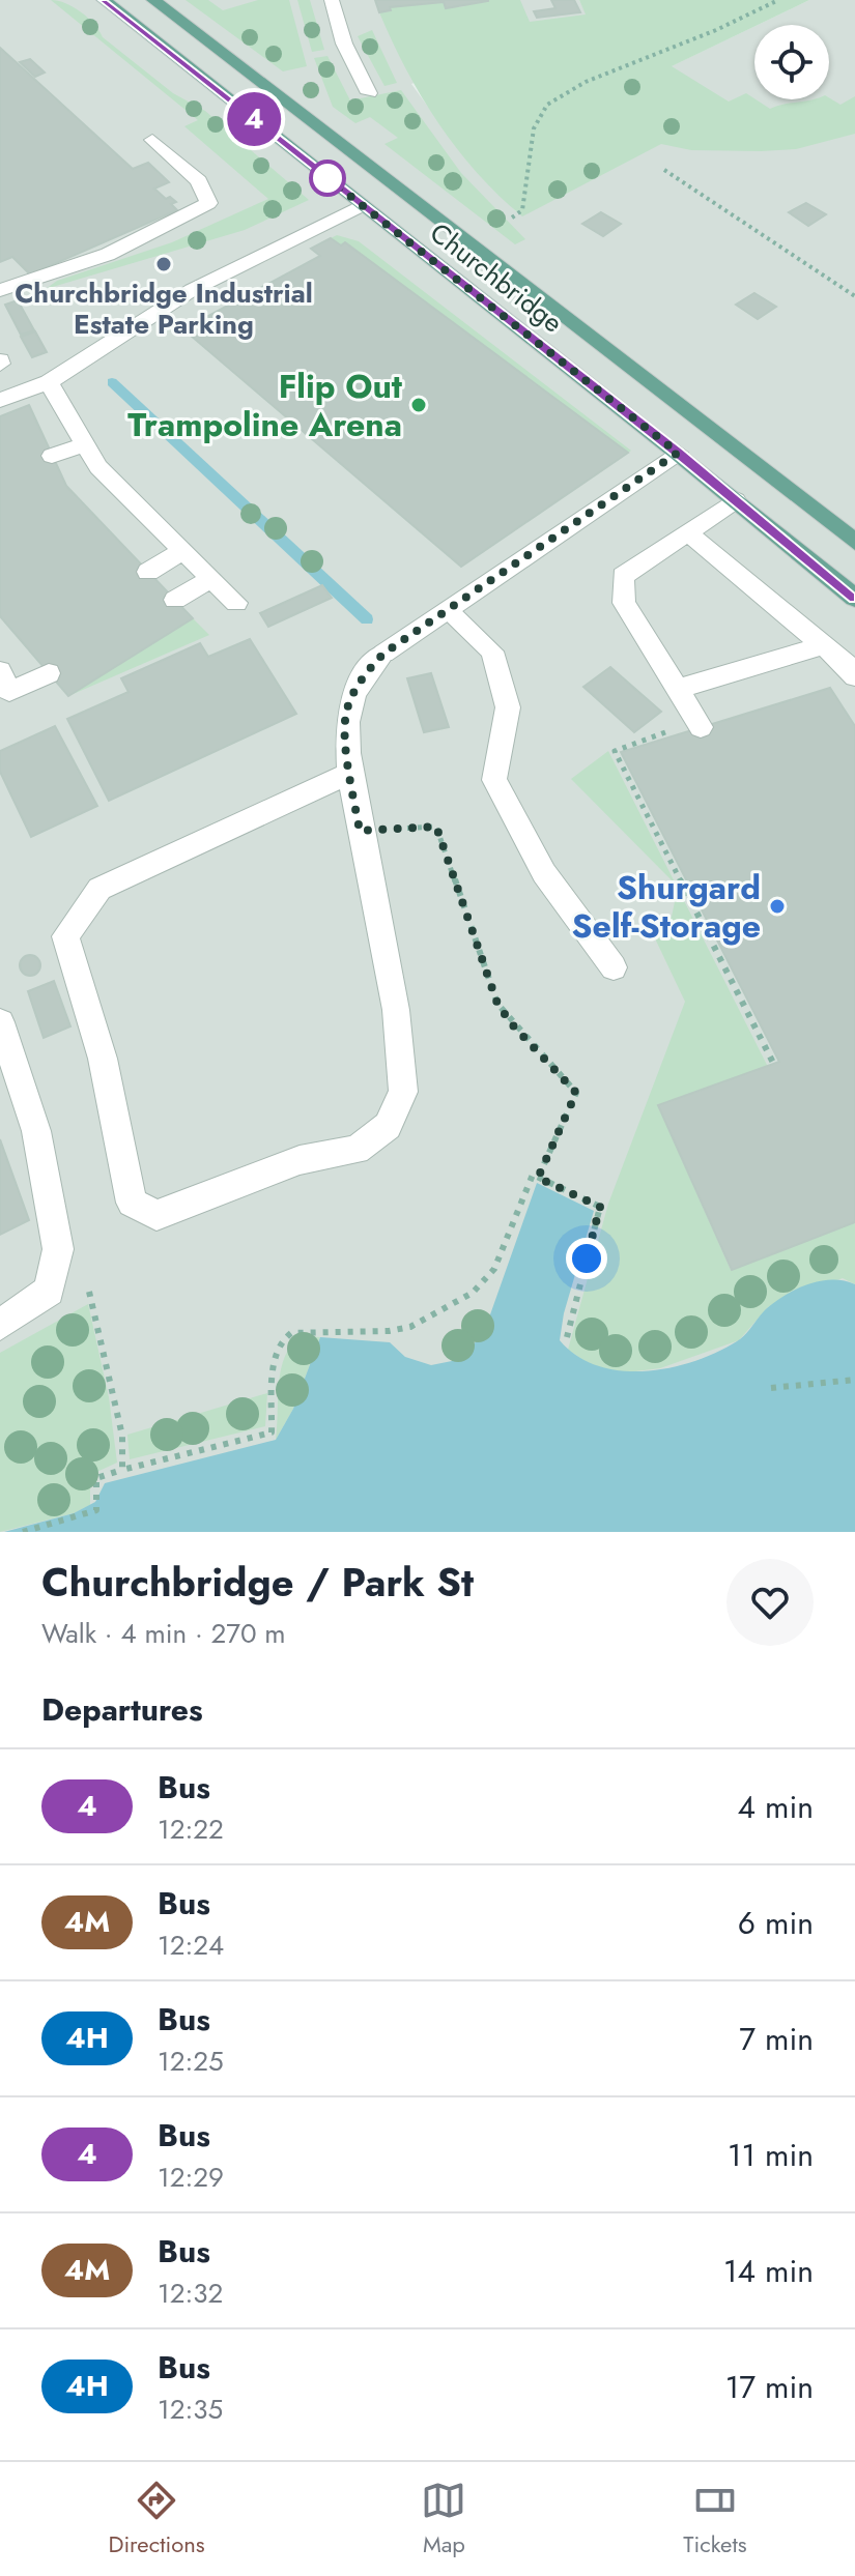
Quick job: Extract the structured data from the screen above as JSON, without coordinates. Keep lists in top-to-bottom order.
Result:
{
  "streets": {
    "main road": ["Churchbridge"]
  },
  "places": ["Churchbridge Industrial Estate Parking", "Flip Out Trampoline Arena", "Shurgard Self-Storage"],
  "lines": ["bus line 4"],
  "page": {
    "on_map": "4",
    "heading": [
      ["Churchbridge / Park St", "Walk · 4 min · 270 m"],
      "Departures"
    ],
    "list": [
      {
        "mark": "4",
        "name": "Bus",
        "note": "12:22",
        "value": "4 min"
      },
      {
        "mark": "4M",
        "name": "Bus",
        "note": "12:24",
        "value": "6 min"
      },
      {
        "mark": "4H",
        "name": "Bus",
        "note": "12:25",
        "value": "7 min"
      },
      {
        "mark": "4",
        "name": "Bus",
        "note": "12:29",
        "value": "11 min"
      },
      {
        "mark": "4M",
        "name": "Bus",
        "note": "12:32",
        "value": "14 min"
      },
      {
        "mark": "4H",
        "name": "Bus",
        "note": "12:35",
        "value": "17 min"
      }
    ],
    "tabs": ["Directions", "Map", "Tickets"]
  }
}
